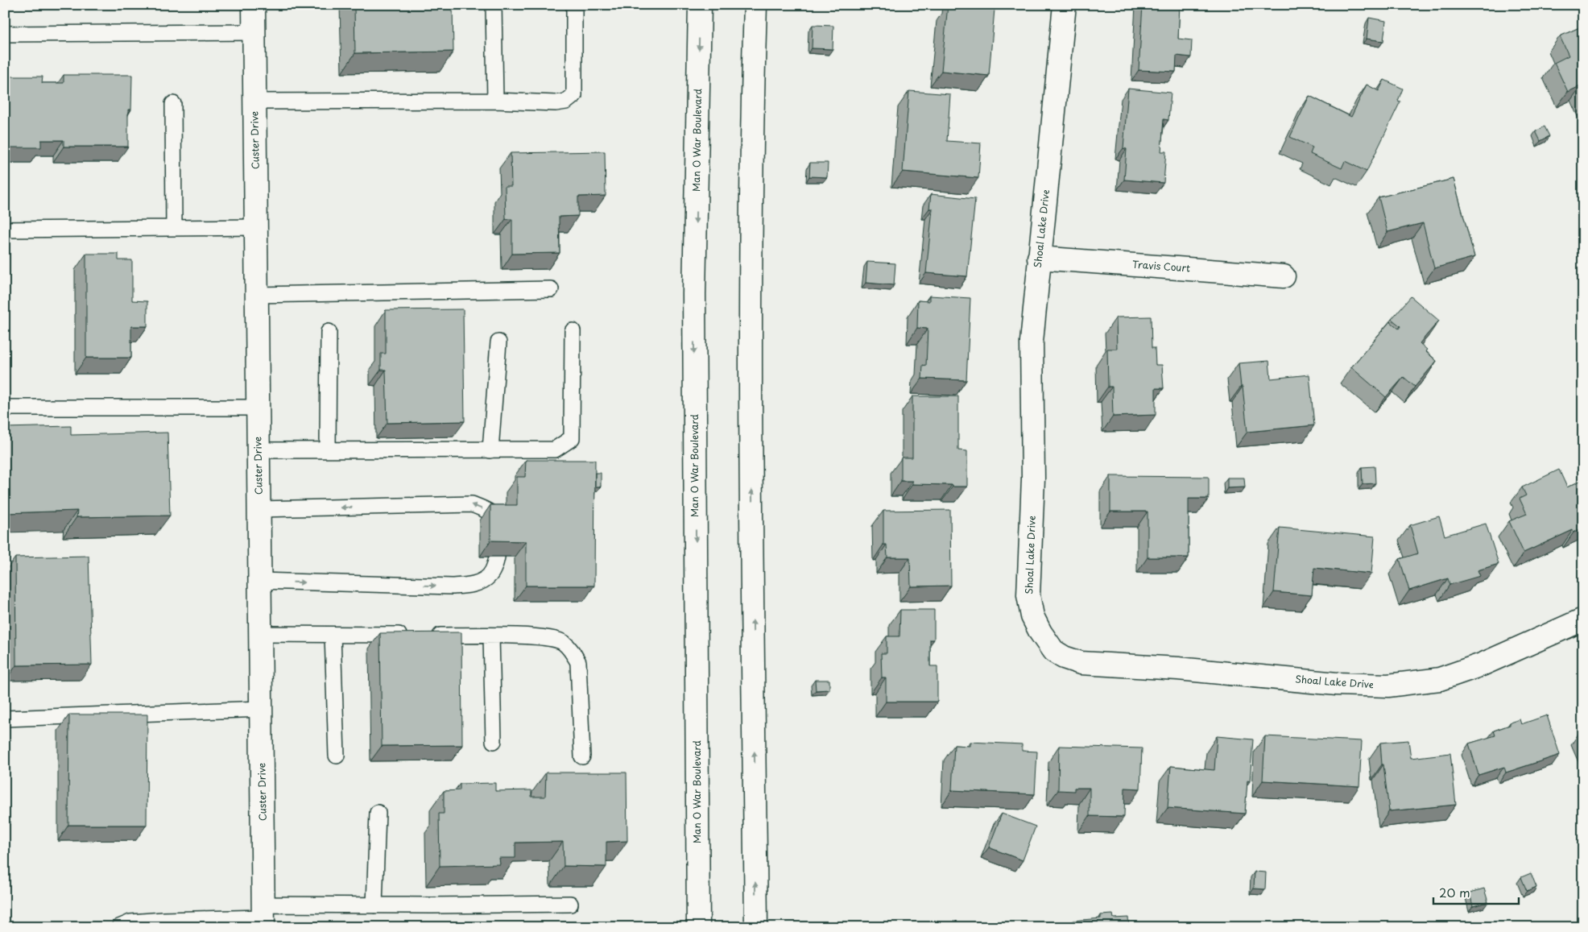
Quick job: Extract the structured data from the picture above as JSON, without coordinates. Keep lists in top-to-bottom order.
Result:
{
  "streets": {
    "street": [
      "Custer Drive",
      "Man O War Boulevard",
      "Shoal Lake Drive",
      "Travis Court"
    ]
  },
  "crossings": [
    ["Shoal Lake Drive", "Travis Court"]
  ],
  "scale_bar": "20 m"
}
